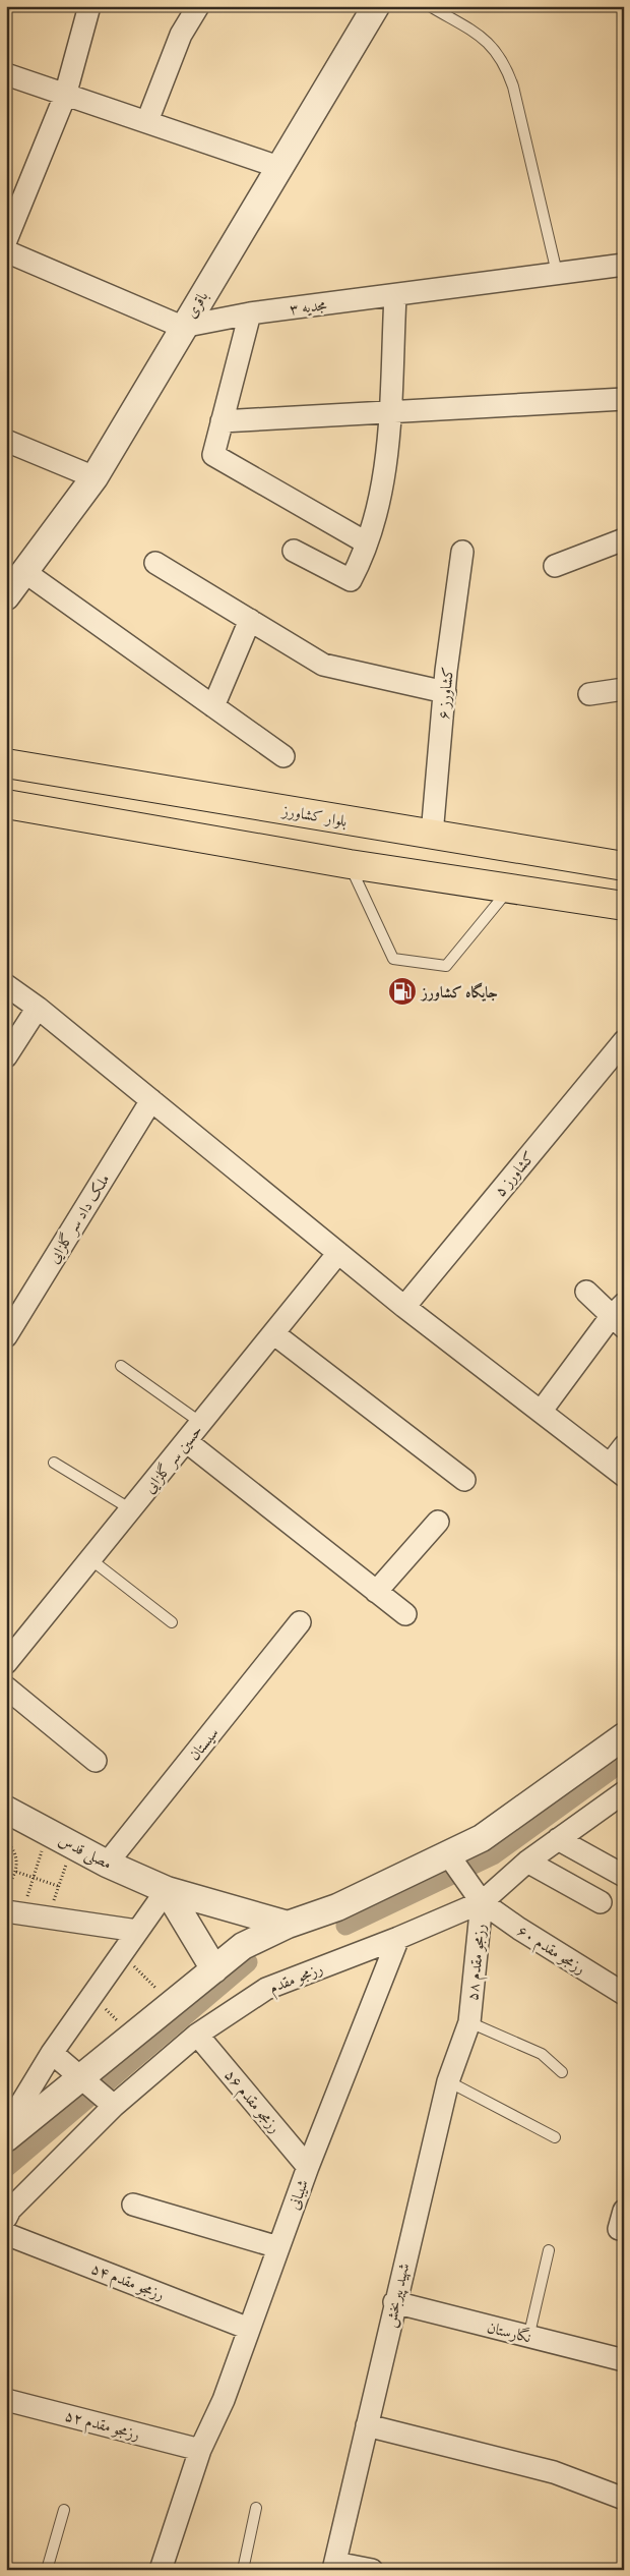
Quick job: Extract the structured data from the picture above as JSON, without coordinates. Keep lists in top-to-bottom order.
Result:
{
  "streets": {
    "main road": ["بلوار کشاورز"],
    "street": [
      "باقری",
      "مجدیه ۳",
      "کشاورز ۶",
      "کشاورز ۵",
      "ملک داد سر گلزایی",
      "حسین سر گلزایی",
      "سیستان",
      "مصلی قدس",
      "رزمجو مقدم ۶۰",
      "رزمجو مقدم ۵۸",
      "رزمجو مقدم",
      "رزمجو مقدم ۵۶",
      "شیبانی",
      "رزمجو مقدم ۵۴",
      "شهید پیربخش",
      "نگارستان",
      "رزمجو مقدم ۵۲"
    ]
  },
  "crossings": [
    ["باقری", "مجدیه ۳"],
    ["کشاورز ۶", "بلوار کشاورز"],
    ["سیستان", "مصلی قدس"],
    ["رزمجو مقدم ۶۰", "رزمجو مقدم ۵۸"],
    ["رزمجو مقدم ۶۰", "رزمجو مقدم"],
    ["رزمجو مقدم ۵۸", "رزمجو مقدم"],
    ["رزمجو مقدم ۵۸", "شهید پیربخش"],
    ["رزمجو مقدم", "رزمجو مقدم ۵۶"],
    ["رزمجو مقدم", "شیبانی"],
    ["رزمجو مقدم ۵۶", "شیبانی"],
    ["شیبانی", "رزمجو مقدم ۵۴"],
    ["شیبانی", "رزمجو مقدم ۵۲"],
    ["شهید پیربخش", "نگارستان"]
  ],
  "places": {
    "fuel station": ["جایگاه کشاورز"]
  }
}
